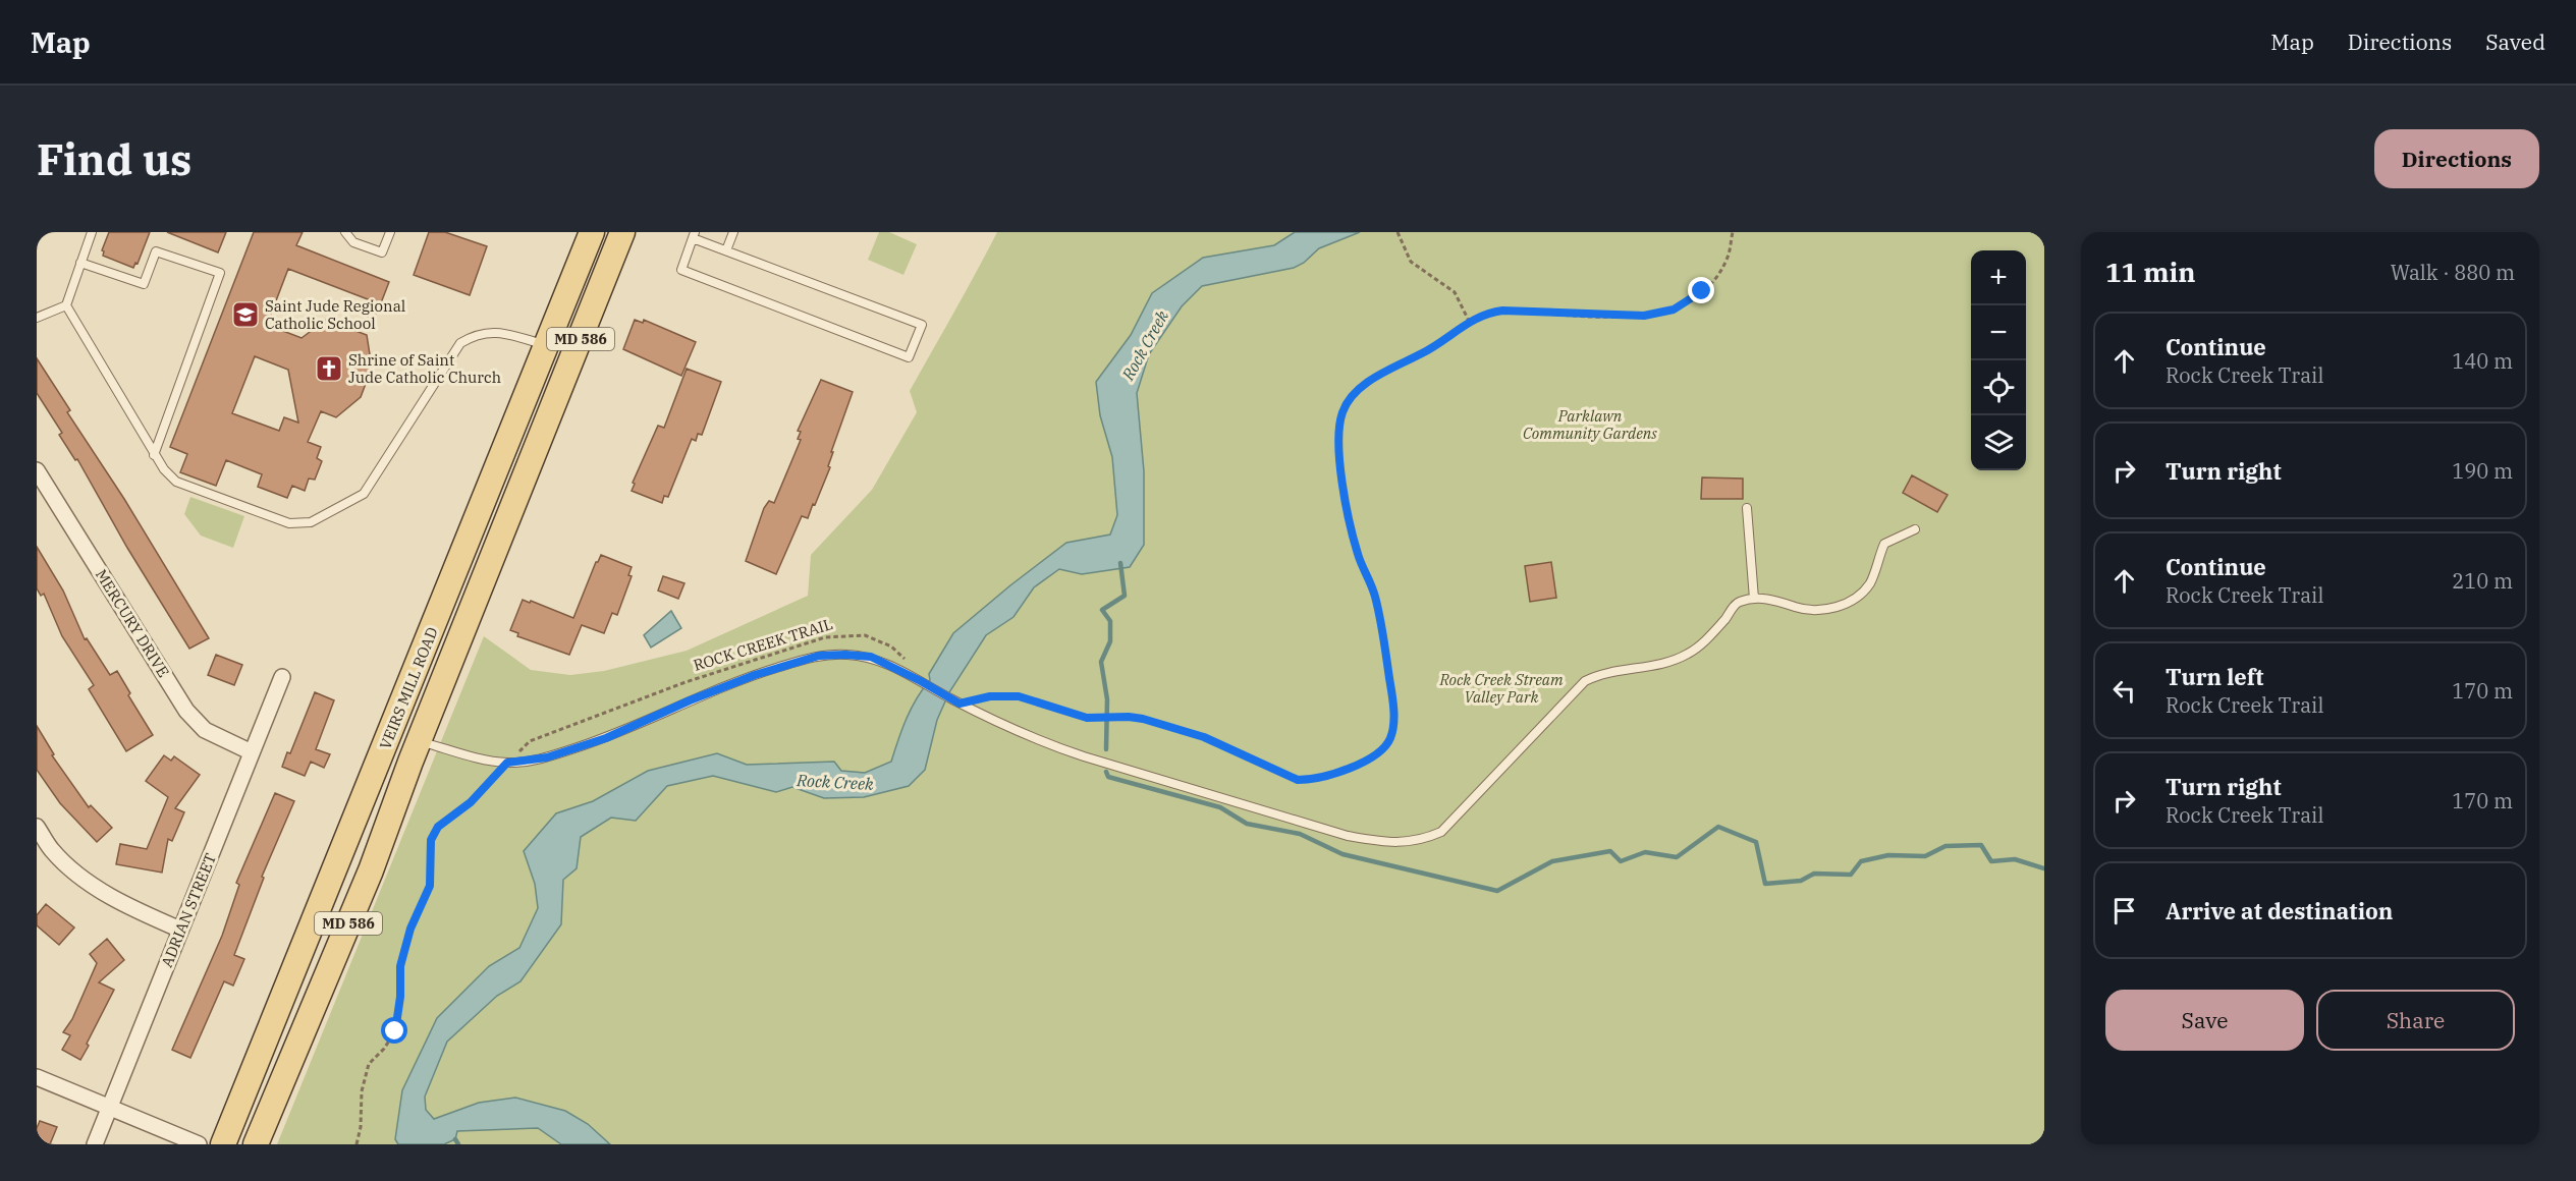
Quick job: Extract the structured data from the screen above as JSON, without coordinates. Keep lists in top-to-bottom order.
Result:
{
  "streets": {
    "main road": ["MD 586", "VEIRS MILL ROAD"],
    "street": ["MERCURY DRIVE", "ADRIAN STREET"],
    "path": ["ROCK CREEK TRAIL"]
  },
  "crossings": [
    ["MERCURY DRIVE", "ADRIAN STREET"]
  ],
  "water": ["Rock Creek"],
  "parks": ["Parklawn Community Gardens", "Rock Creek Stream Valley Park"],
  "places": {
    "school or university": ["Saint Jude Regional Catholic School"],
    "church": ["Shrine of Saint Jude Catholic Church"]
  },
  "page": {
    "header": "Map",
    "nav": ["Map", "Directions", "Saved"],
    "buttons": [
      "Directions",
      ["Save", "Share"]
    ],
    "title": "Find us",
    "heading": ["11 min", "Walk · 880 m"],
    "map_buttons": ["+", "−"],
    "list": [
      ["Continue", "Rock Creek Trail", "140 m"],
      ["Turn right", "190 m"],
      ["Continue", "Rock Creek Trail", "210 m"],
      ["Turn left", "Rock Creek Trail", "170 m"],
      ["Turn right", "Rock Creek Trail", "170 m"],
      "Arrive at destination"
    ]
  }
}
